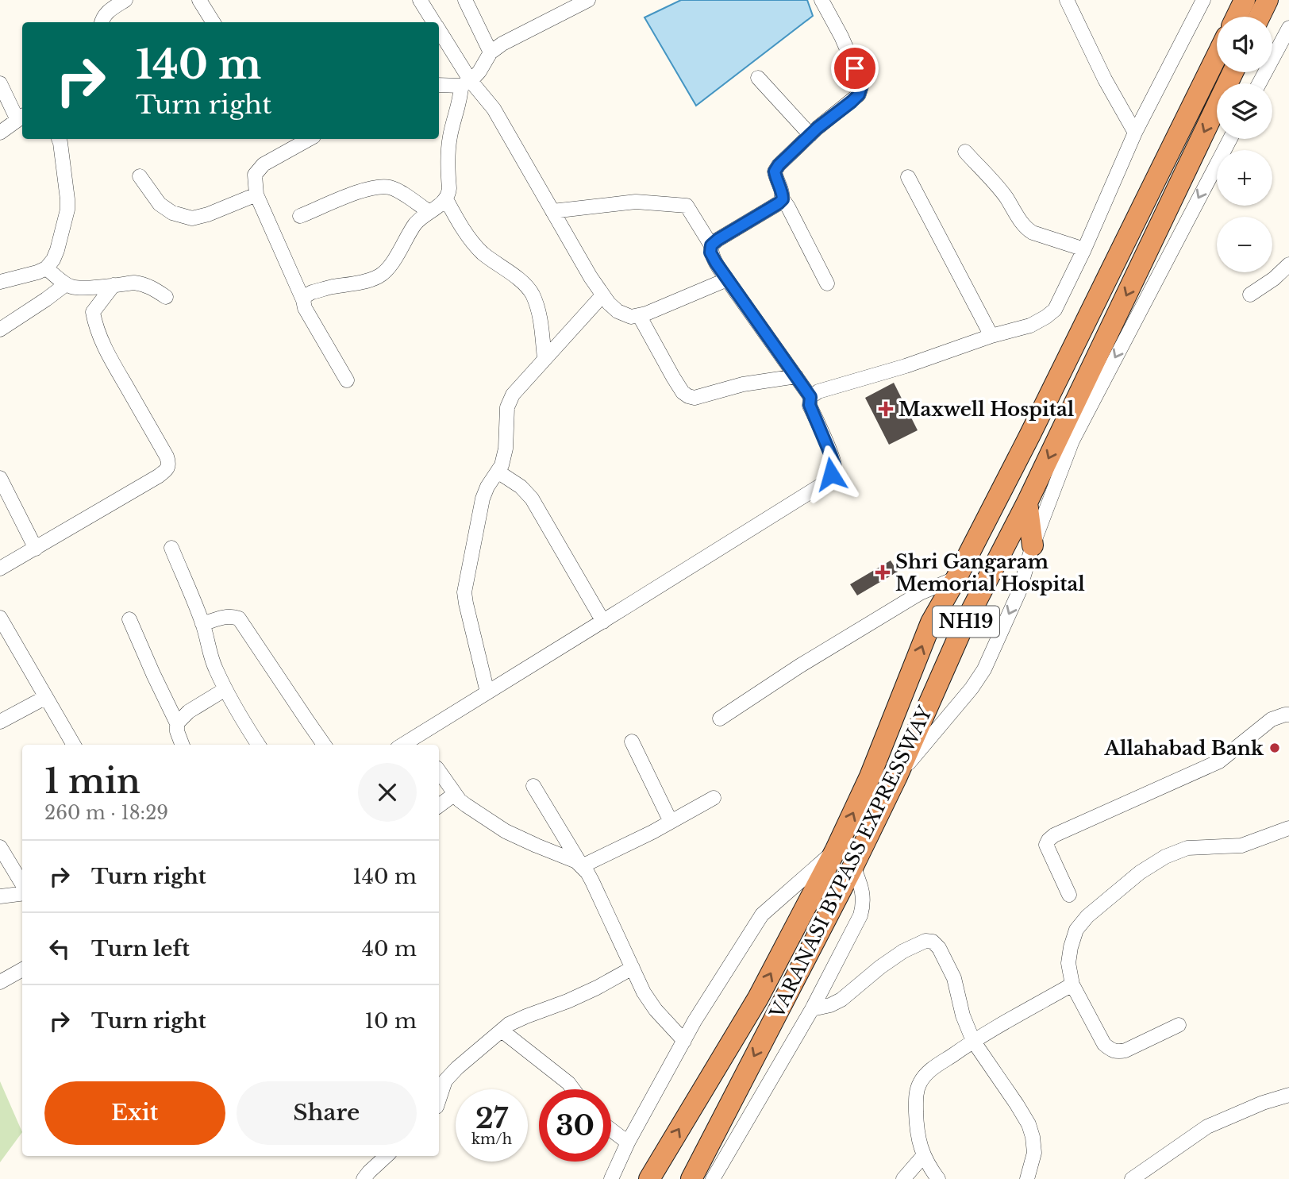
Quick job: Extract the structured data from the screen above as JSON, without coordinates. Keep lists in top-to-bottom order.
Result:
{
  "streets": {
    "highway": ["NH19", "VARANASI BYPASS EXPRESSWAY"]
  },
  "places": {
    "health": ["Maxwell Hospital", "Shri Gangaram Memorial Hospital"],
    "other": ["Allahabad Bank"]
  },
  "page": {
    "map_buttons": ["+", "−"],
    "turn": ["140 m", "Turn right"],
    "heading": ["1 min", "260 m · 18:29"],
    "list": [
      {
        "name": "Turn right",
        "value": "140 m"
      },
      {
        "name": "Turn left",
        "value": "40 m"
      },
      {
        "name": "Turn right",
        "value": "10 m"
      }
    ],
    "buttons": ["Exit", "Share"],
    "speed": "27 km/h",
    "limit": "30"
  }
}
